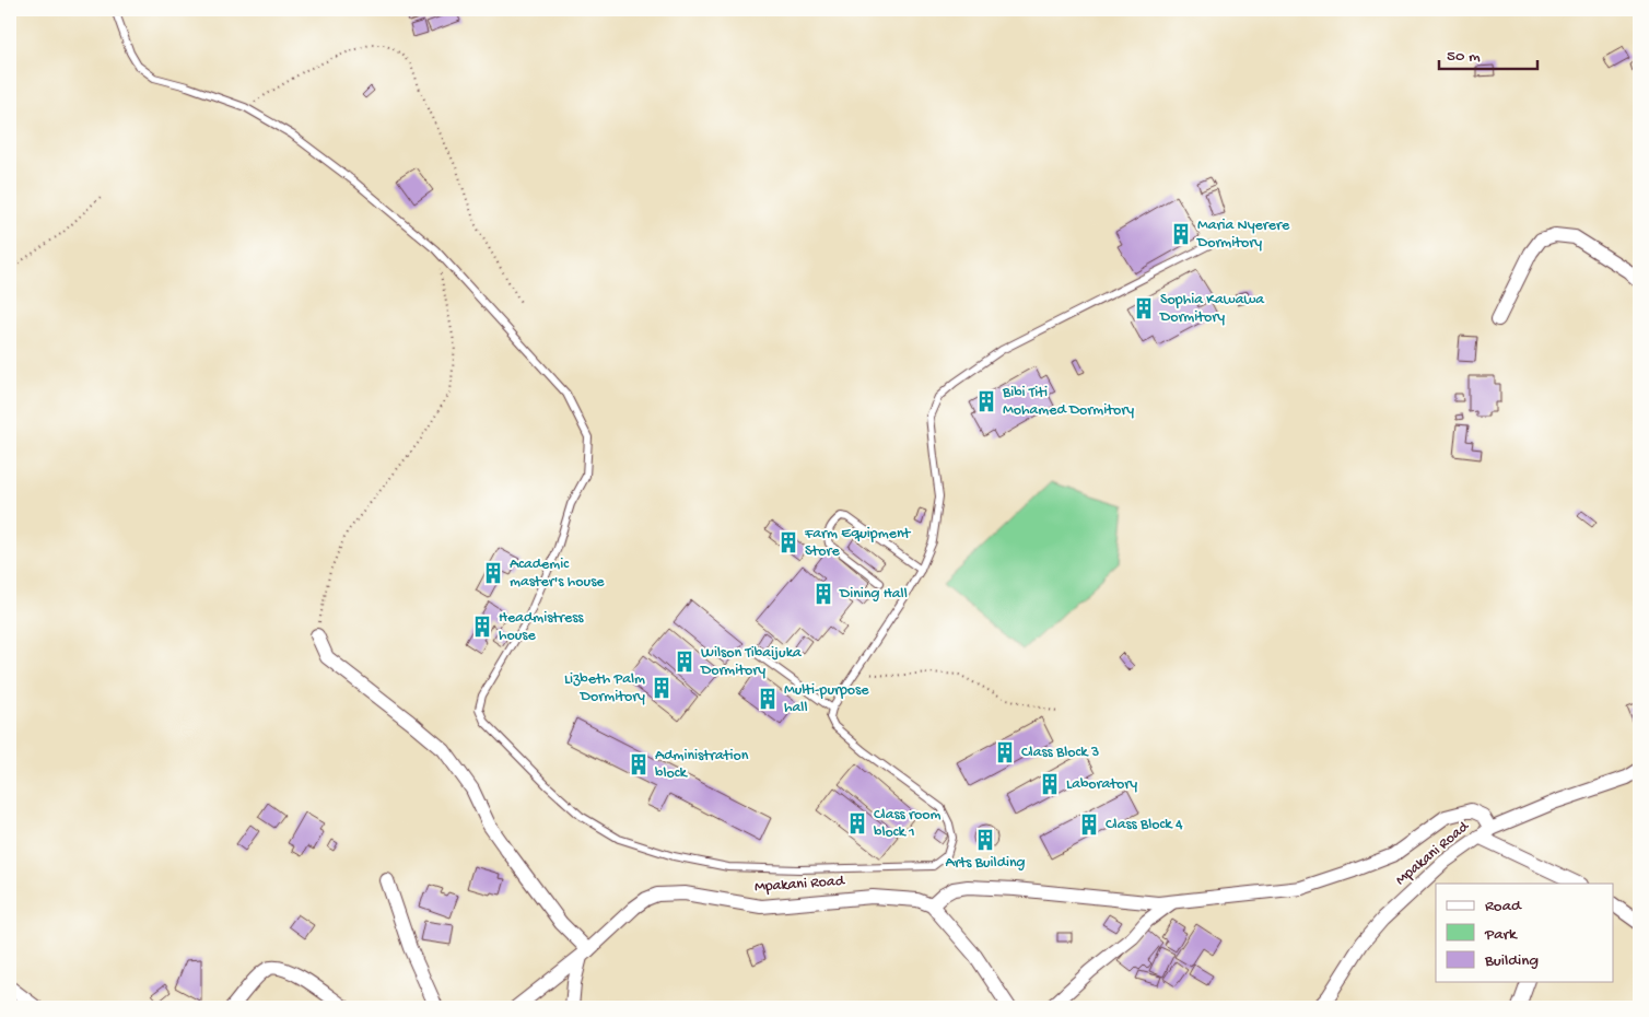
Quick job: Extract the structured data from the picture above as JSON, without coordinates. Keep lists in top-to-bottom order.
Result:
{
  "streets": {
    "street": ["Mpakani Road"]
  },
  "places": {
    "building": [
      "Maria Nyerere Dormitory",
      "Sophia Kawawa Dormitory",
      "Bibi Titi Mohamed Dormitory",
      "Farm Equipment Store",
      "Academic master's house",
      "Dining Hall",
      "Headmistress house",
      "Wilson Tibaijuka Dormitory",
      "Lizbeth Palm Dormitory",
      "Multi-purpose hall",
      "Class Block 3",
      "Administration block",
      "Laboratory",
      "Class room block 1",
      "Class Block 4",
      "Arts Building"
    ]
  },
  "legend": ["Road", "Park", "Building"],
  "scale_bar": "50 m"
}
